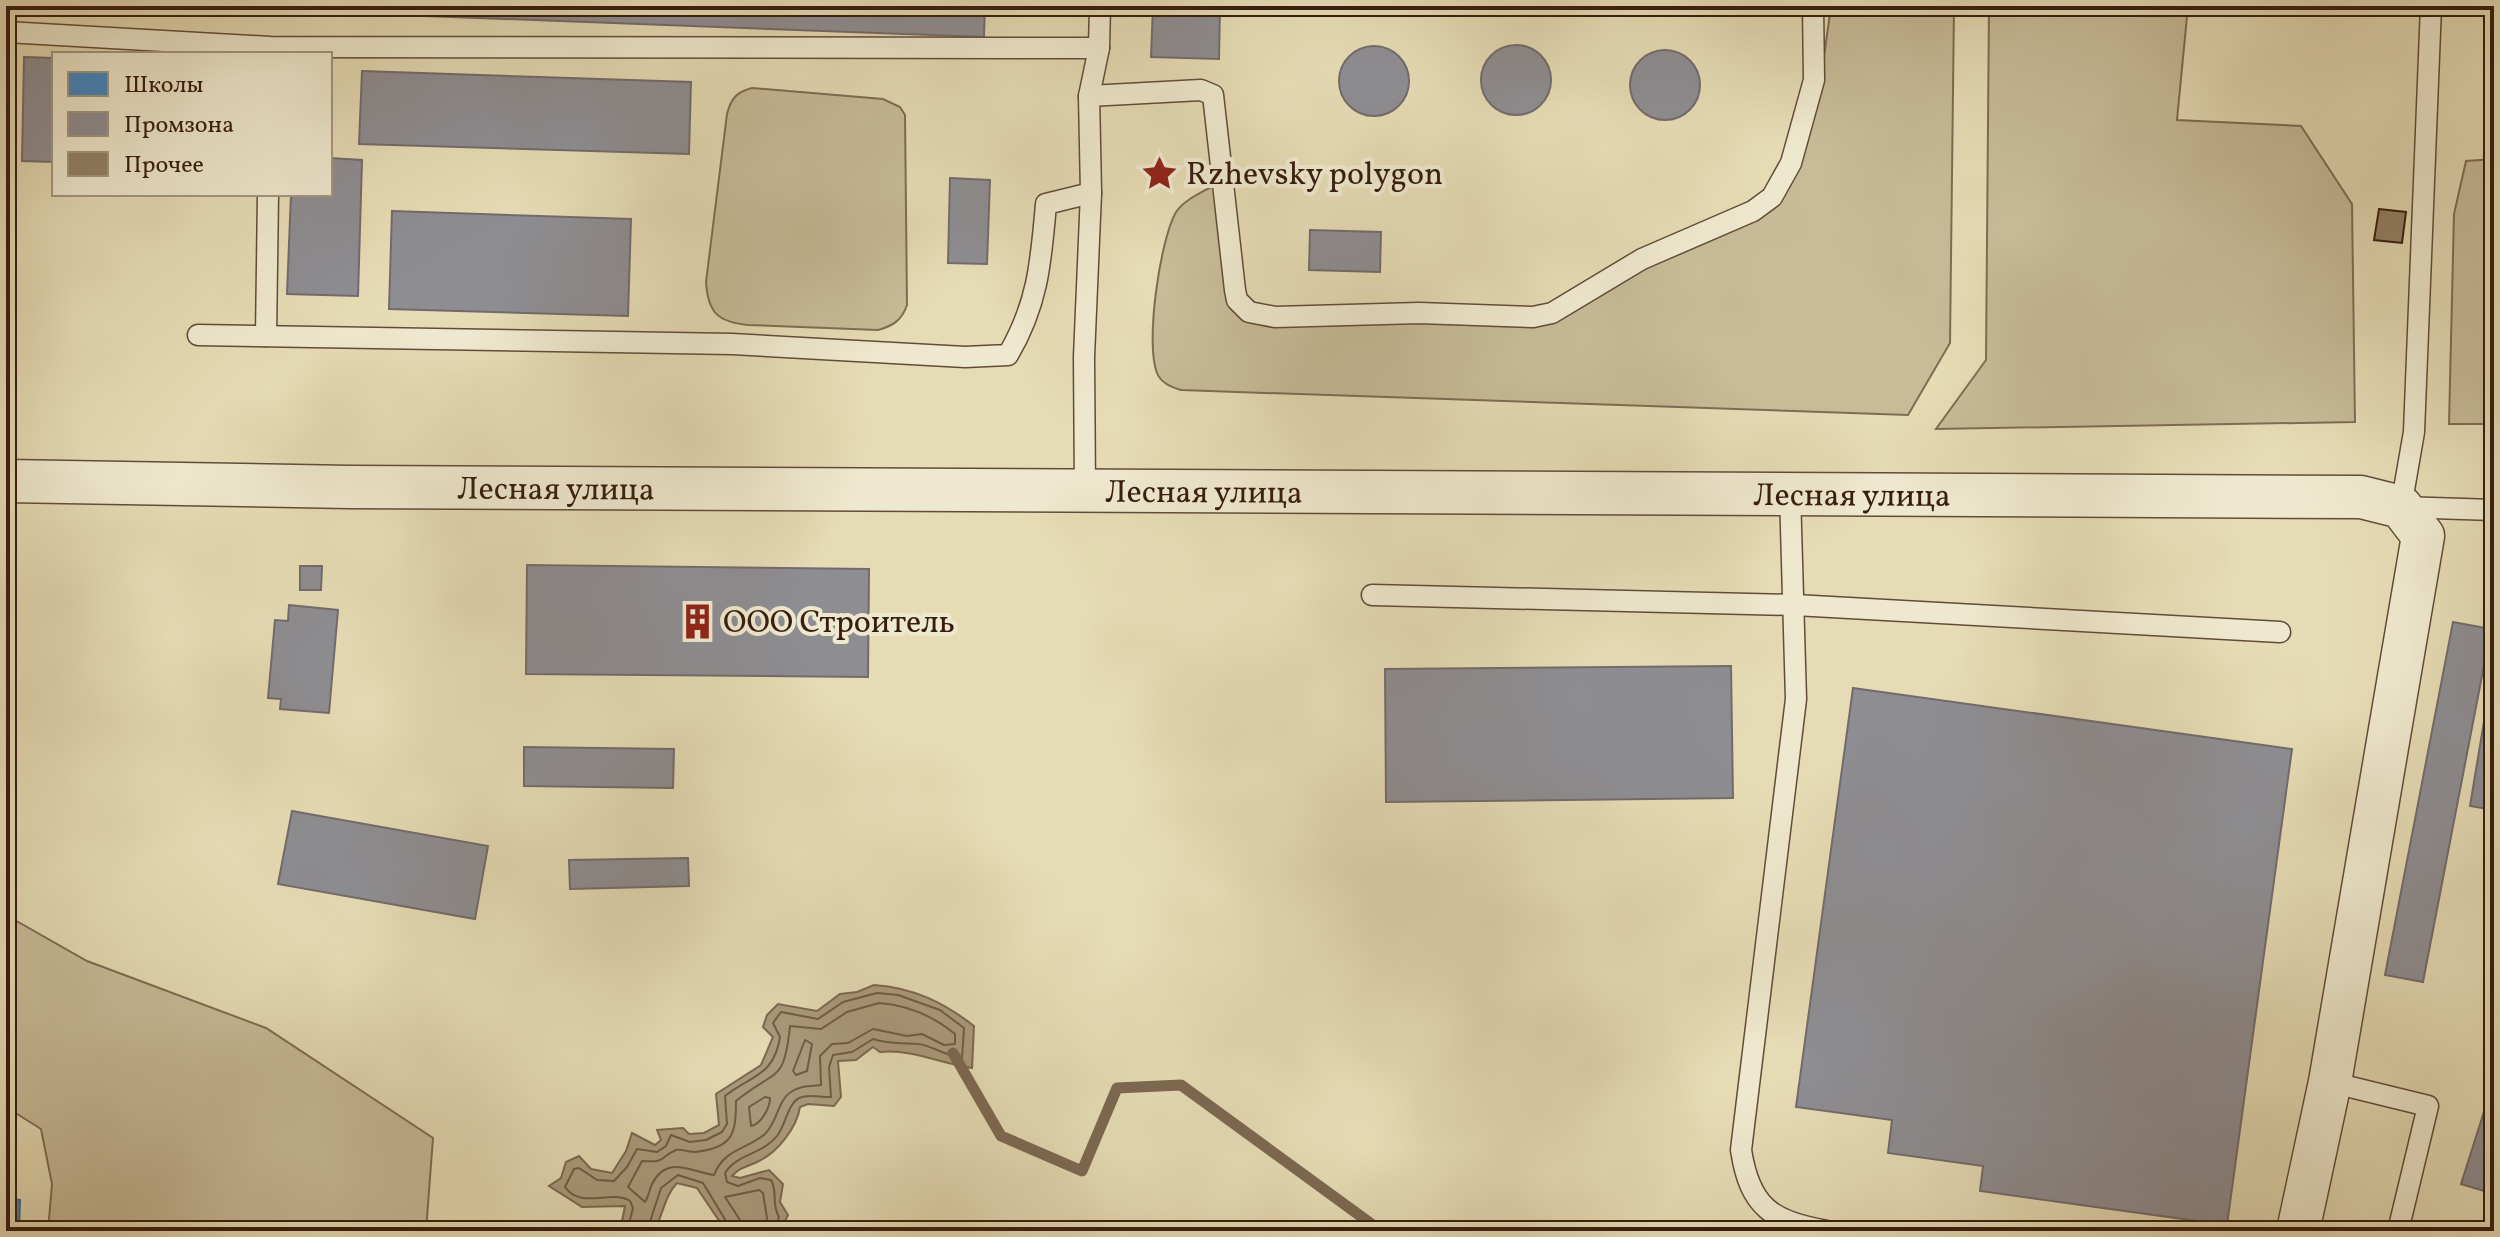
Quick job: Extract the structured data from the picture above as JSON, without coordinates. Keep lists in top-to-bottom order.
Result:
{
  "streets": {
    "street": ["Лесная улица"]
  },
  "places": {
    "place": ["Rzhevsky polygon"],
    "building": ["ООО Строитель"]
  },
  "legend": ["Школы", "Промзона", "Прочее"]
}
